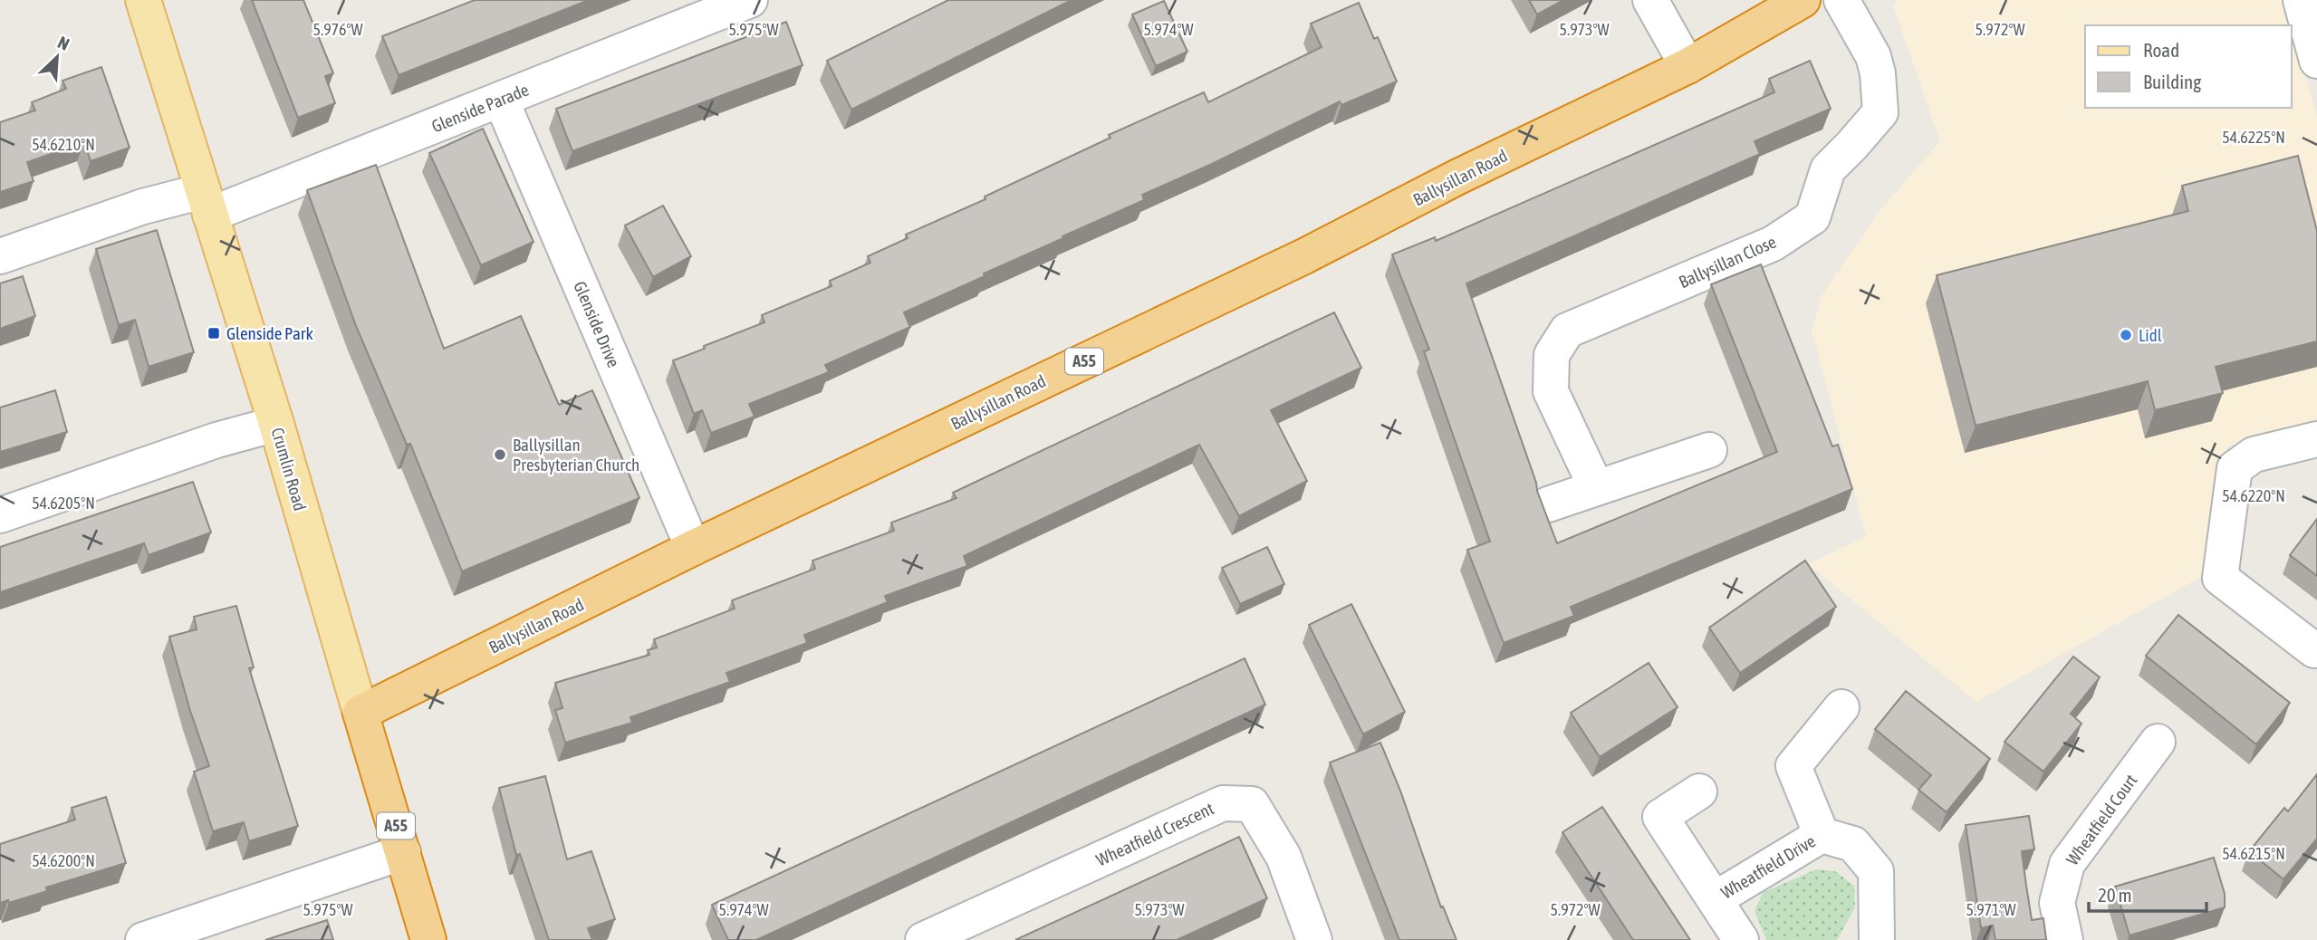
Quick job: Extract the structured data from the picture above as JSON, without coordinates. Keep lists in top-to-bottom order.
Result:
{
  "streets": {
    "highway": ["Ballysillan Road", "A55", "Crumlin Road"],
    "street": [
      "Glenside Parade",
      "Ballysillan Close",
      "Glenside Drive",
      "Wheatfield Court",
      "Wheatfield Crescent",
      "Wheatfield Drive"
    ]
  },
  "crossings": [
    ["Glenside Parade", "Glenside Drive"],
    ["Glenside Parade", "Crumlin Road"],
    ["Ballysillan Road", "Glenside Drive"],
    ["Ballysillan Road", "Crumlin Road"]
  ],
  "places": {
    "transit": ["Glenside Park"],
    "other": ["Lidl", "Ballysillan Presbyterian Church"]
  },
  "legend": ["Road", "Building"],
  "scale_bar": "20 m",
  "north": "top right",
  "coordinates": [
    "5.976°W",
    "5.975°W",
    "5.974°W",
    "5.973°W",
    "5.972°W",
    "54.6225°N",
    "54.6210°N",
    "54.6220°N",
    "54.6205°N",
    "54.6215°N",
    "54.6200°N",
    "5.971°W"
  ]
}
